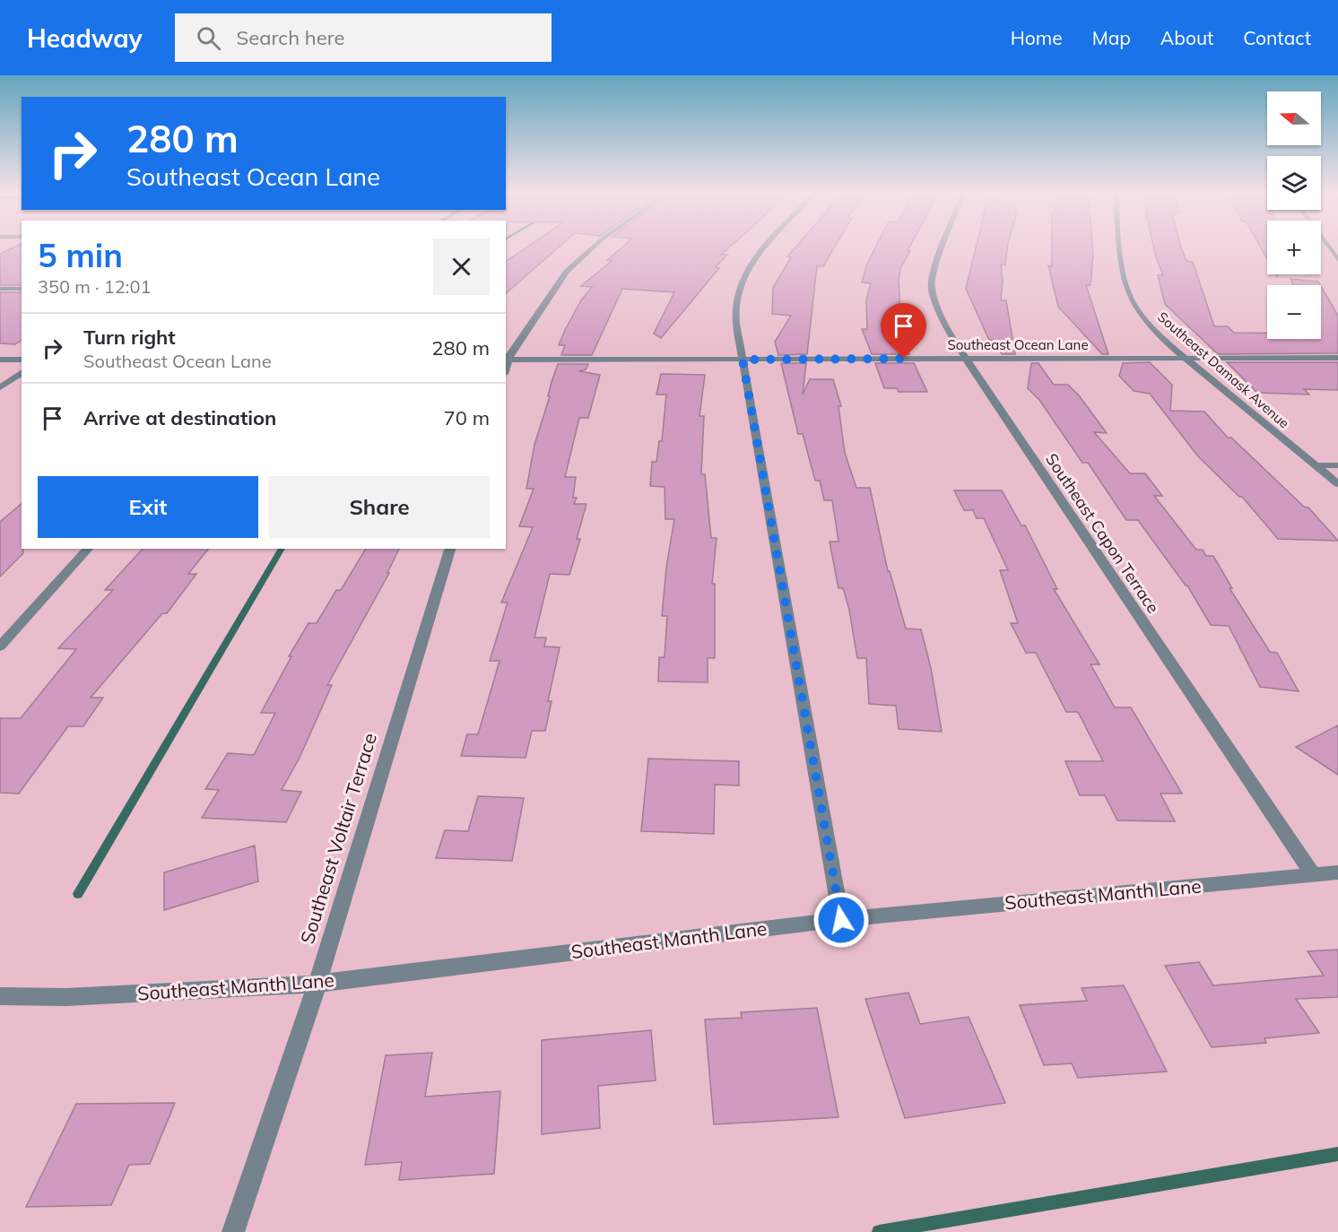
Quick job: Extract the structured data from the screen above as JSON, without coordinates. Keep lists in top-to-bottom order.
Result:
{
  "streets": {
    "street": [
      "Southeast Ocean Lane",
      "Southeast Damask Avenue",
      "Southeast Capon Terrace",
      "Southeast Voltair Terrace",
      "Southeast Manth Lane"
    ]
  },
  "crossings": [
    ["Southeast Ocean Lane", "Southeast Damask Avenue"],
    ["Southeast Ocean Lane", "Southeast Capon Terrace"],
    ["Southeast Capon Terrace", "Southeast Manth Lane"],
    ["Southeast Voltair Terrace", "Southeast Manth Lane"]
  ],
  "north": "left",
  "page": {
    "header": "Headway",
    "search": "Search here",
    "nav": [
      "Home",
      "Map",
      "About",
      "Contact"
    ],
    "map_buttons": ["+", "−"],
    "turn": ["280 m", "Southeast Ocean Lane"],
    "heading": ["5 min", "350 m · 12:01"],
    "list": [
      {
        "name": "Turn right",
        "note": "Southeast Ocean Lane",
        "value": "280 m"
      },
      {
        "name": "Arrive at destination",
        "value": "70 m"
      }
    ],
    "buttons": ["Exit", "Share"]
  }
}
